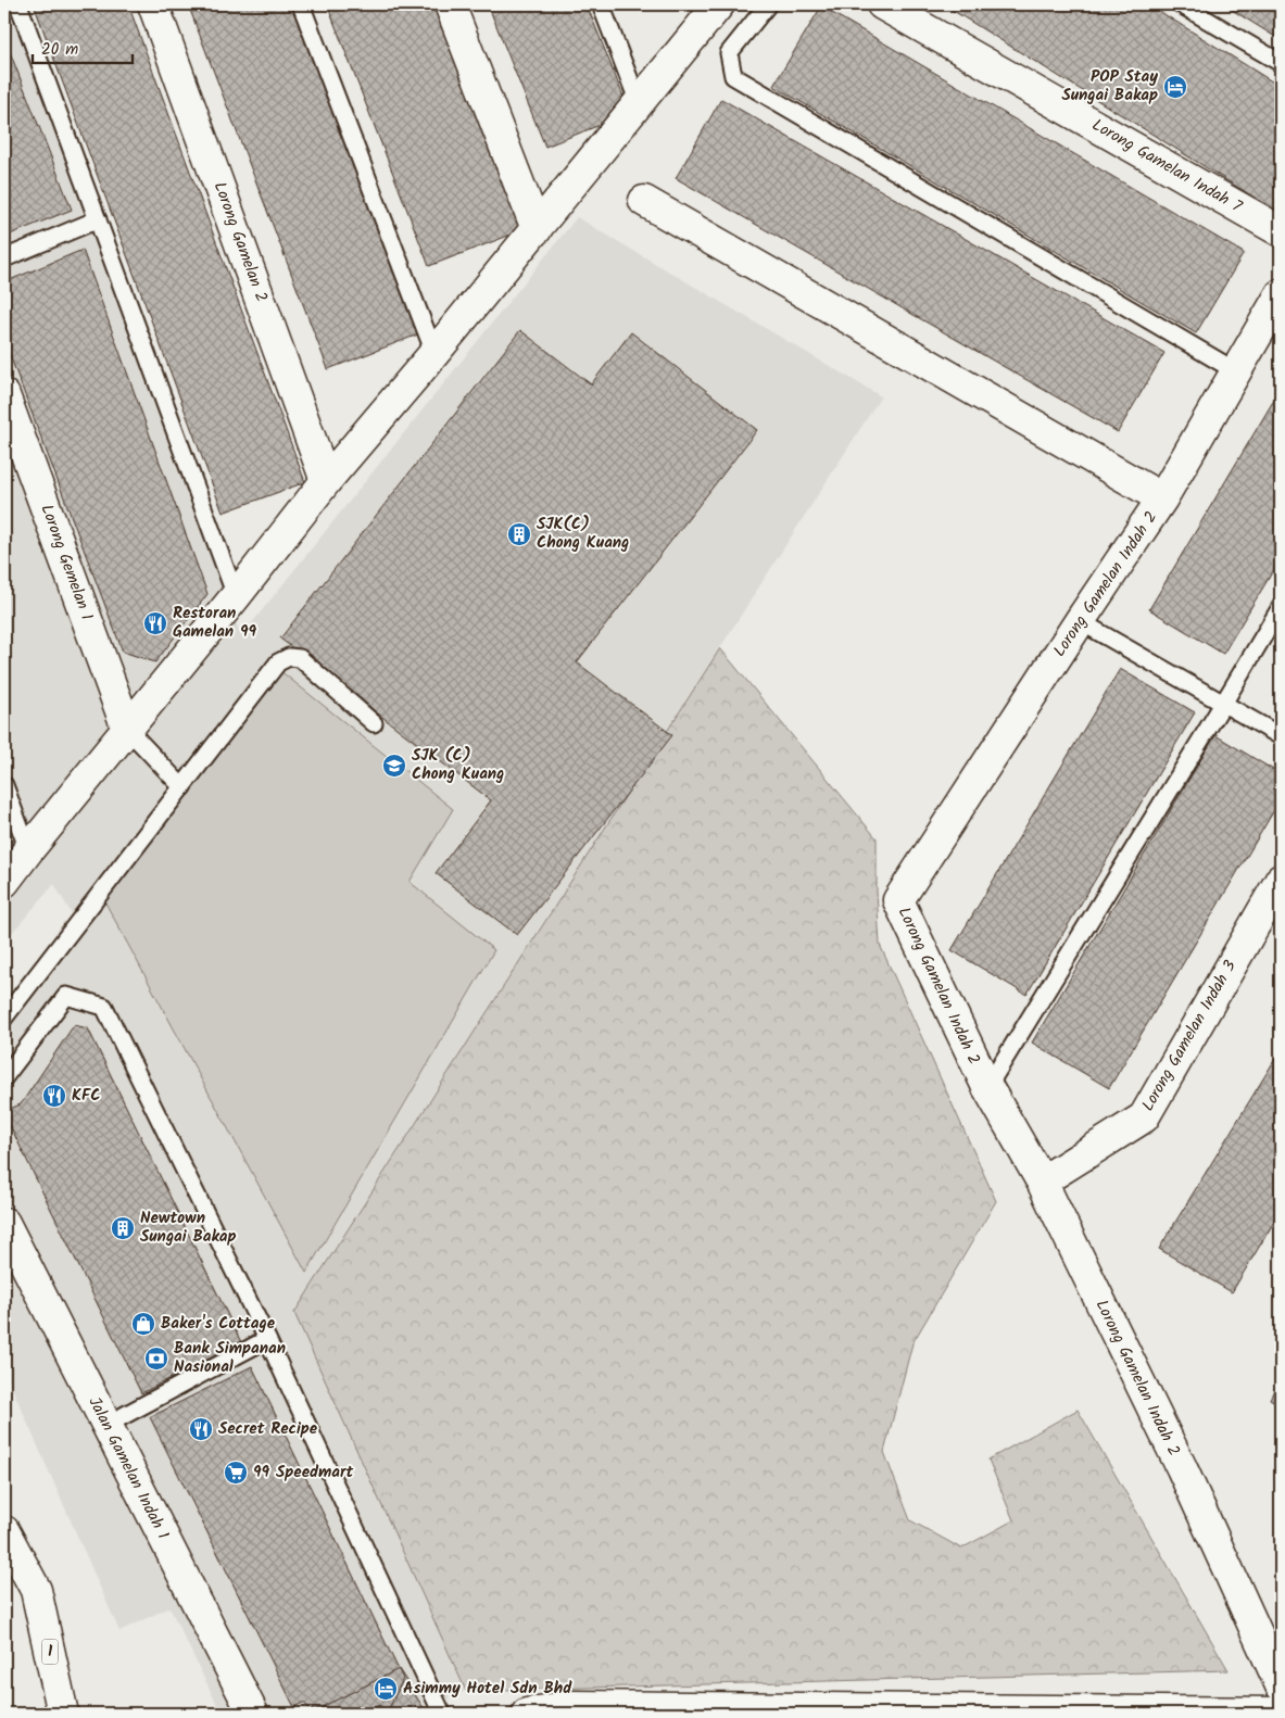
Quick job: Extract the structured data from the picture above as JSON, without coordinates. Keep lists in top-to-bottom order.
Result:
{
  "streets": {
    "main road": [
      "Lorong Gamelan Indah 7",
      "Lorong Gamelan 2",
      "Lorong Gemelan 1",
      "Lorong Gamelan Indah 2",
      "Lorong Gamelan Indah 3",
      "Jalan Gamelan Indah 1",
      "1"
    ]
  },
  "crossings": [
    ["Lorong Gamelan Indah 2", "Lorong Gamelan Indah 3"]
  ],
  "places": {
    "hotel": ["POP Stay Sungai Bakap", "Asimmy Hotel Sdn Bhd"],
    "building": ["SJK(C) Chong Kuang", "Newtown Sungai Bakap"],
    "restaurant": ["Restoran Gamelan 99", "KFC", "Secret Recipe"],
    "school or university": ["SJK (C) Chong Kuang"],
    "shop": ["Baker's Cottage"],
    "bank": ["Bank Simpanan Nasional"],
    "supermarket": ["99 Speedmart"]
  },
  "scale_bar": "20 m"
}
